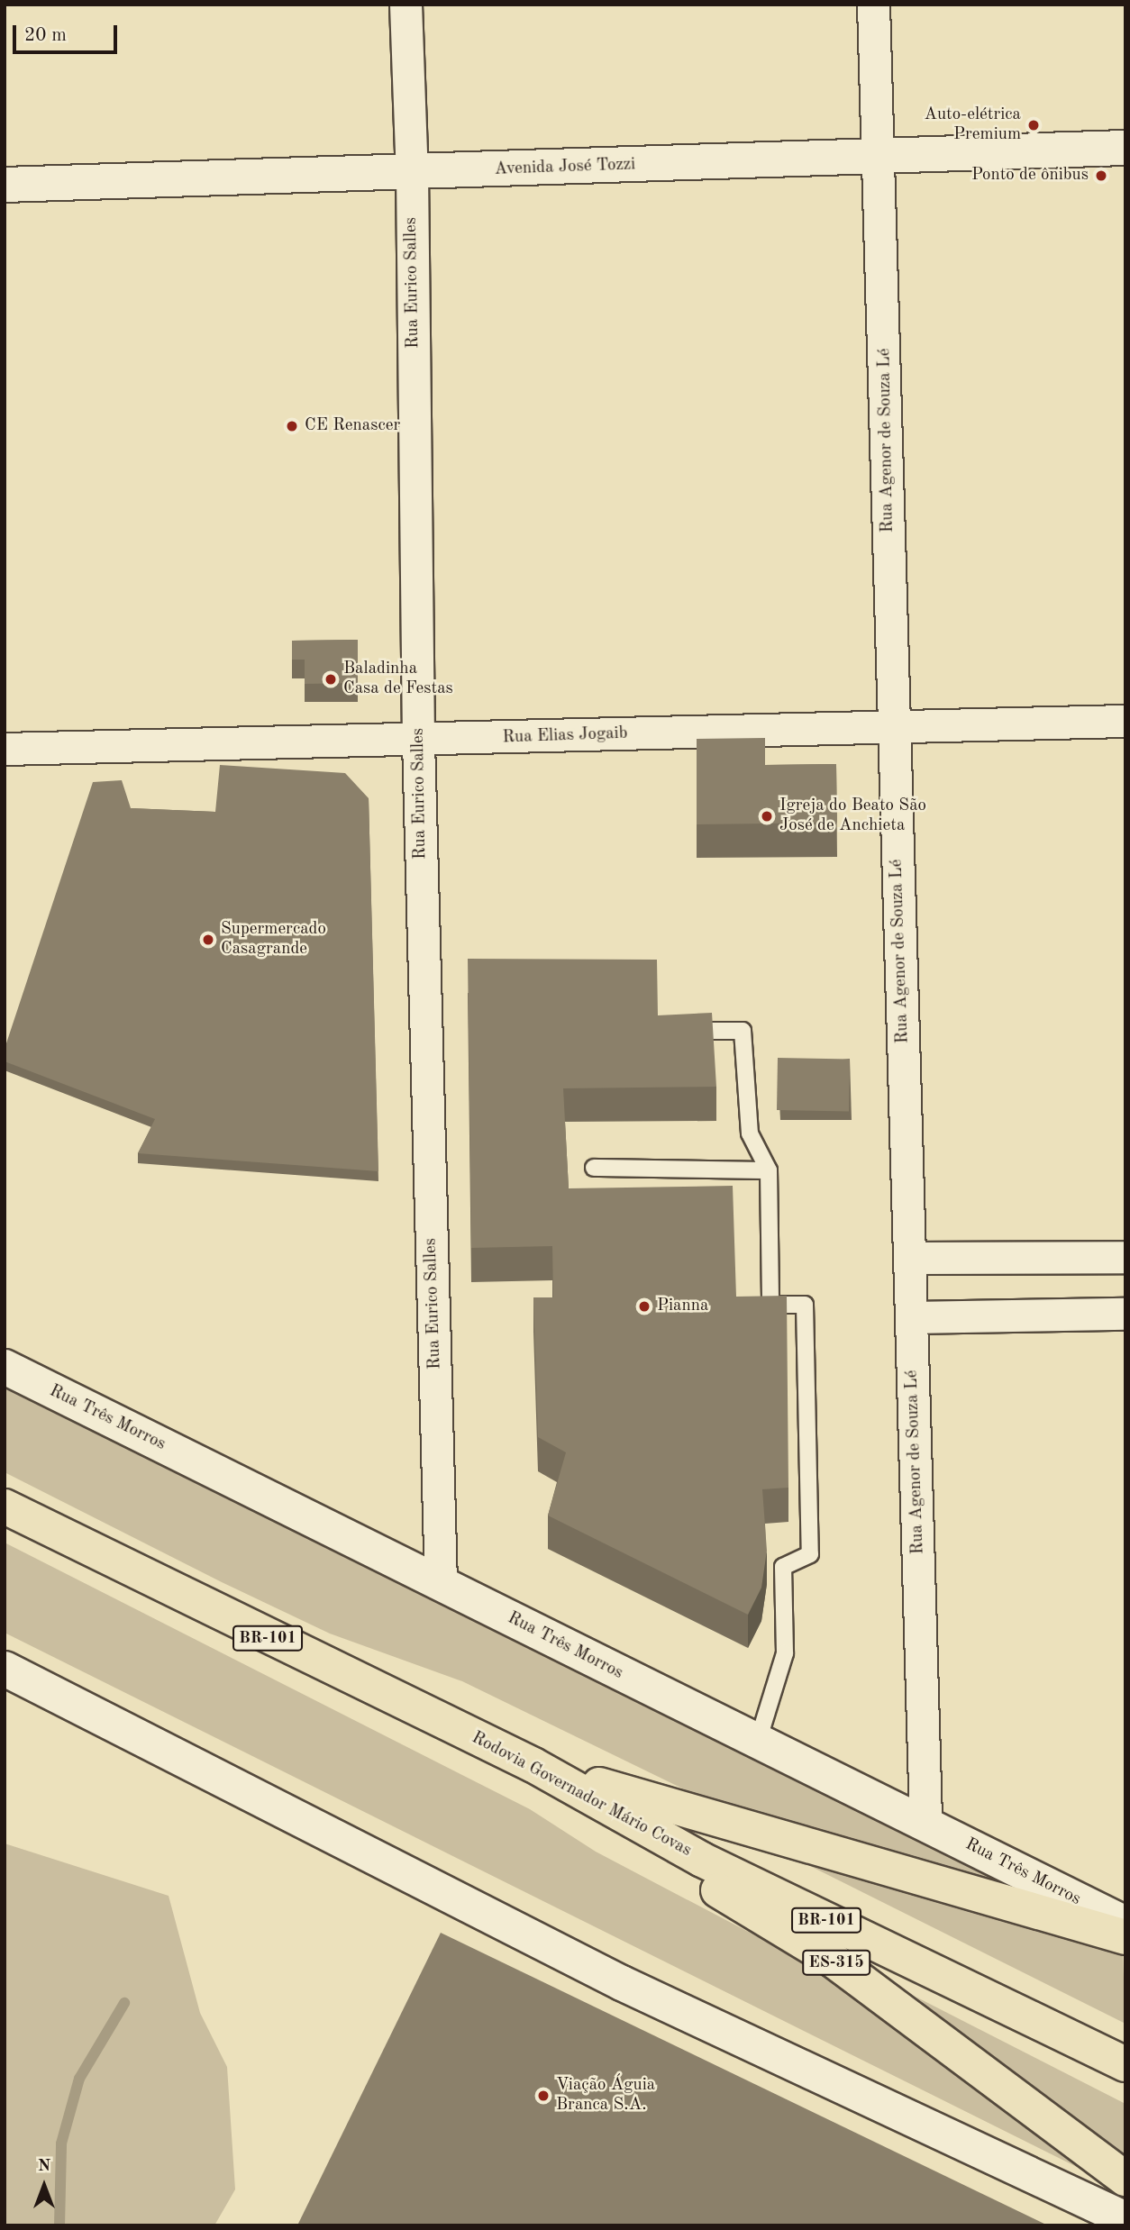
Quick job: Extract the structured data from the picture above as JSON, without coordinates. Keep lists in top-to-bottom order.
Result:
{
  "streets": {
    "highway": ["BR-101", "Rodovia Governador Mário Covas", "ES-315"],
    "main road": ["Avenida José Tozzi", "Rua Três Morros"],
    "street": ["Rua Eurico Salles", "Rua Agenor de Souza Lé", "Rua Elias Jogaib"]
  },
  "crossings": [
    ["Avenida José Tozzi", "Rua Eurico Salles"],
    ["Avenida José Tozzi", "Rua Agenor de Souza Lé"],
    ["Rua Eurico Salles", "Rua Elias Jogaib"],
    ["Rua Eurico Salles", "Rua Três Morros"],
    ["Rua Agenor de Souza Lé", "Rua Elias Jogaib"],
    ["Rua Agenor de Souza Lé", "Rua Três Morros"],
    ["Rodovia Governador Mário Covas", "ES-315"]
  ],
  "places": [
    "Auto-elétrica Premium",
    "Ponto de ônibus",
    "CE Renascer",
    "Baladinha Casa de Festas",
    "Igreja do Beato São José de Anchieta",
    "Supermercado Casagrande",
    "Pianna",
    "Viação Águia Branca S.A."
  ],
  "scale_bar": "20 m",
  "north": "top"
}
